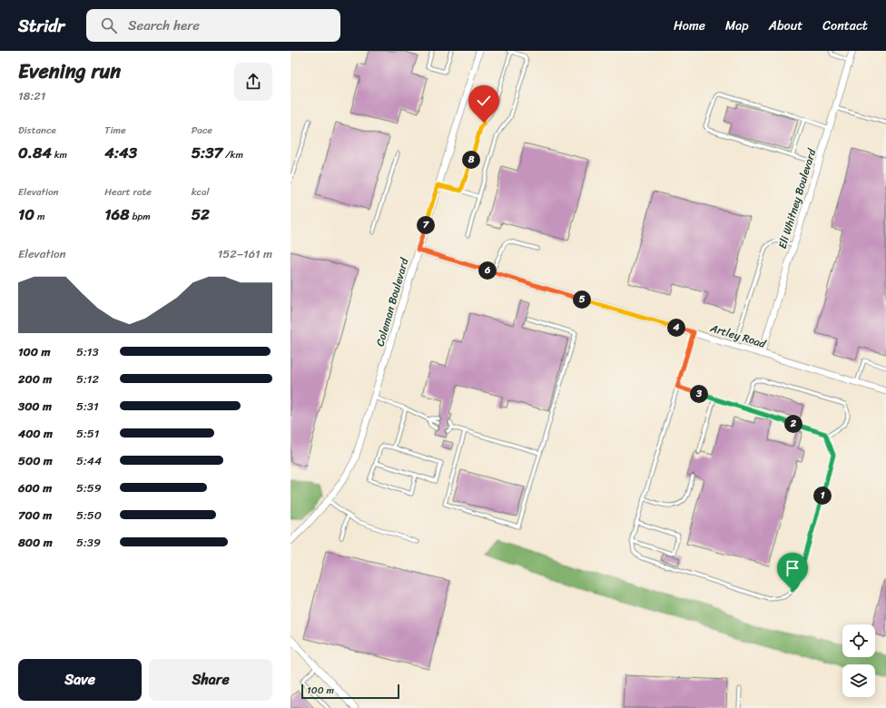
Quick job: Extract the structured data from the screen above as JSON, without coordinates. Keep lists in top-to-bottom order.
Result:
{
  "streets": {
    "street": ["Eli Whitney Boulevard", "Coleman Boulevard", "Artley Road"]
  },
  "crossings": [
    ["Eli Whitney Boulevard", "Artley Road"],
    ["Coleman Boulevard", "Artley Road"]
  ],
  "scale_bar": "100 m",
  "page": {
    "header": "Stridr",
    "search": "Search here",
    "nav": [
      "Home",
      "Map",
      "About",
      "Contact"
    ],
    "heading": ["Evening run", "18:21"],
    "stats": [
      ["Distance", "0.84 km"],
      ["Time", "4:43"],
      ["Pace", "5:37 /km"],
      ["Elevation", "10 m"],
      ["Heart rate", "168 bpm"],
      ["kcal", "52"]
    ],
    "pins": [
      "8",
      "7",
      "6",
      "5",
      "4",
      "3",
      "2",
      "1"
    ],
    "chart": ["Elevation", "152–161 m"],
    "list": [
      {
        "name": "100 m",
        "note": "5:13"
      },
      {
        "name": "200 m",
        "note": "5:12"
      },
      {
        "name": "300 m",
        "note": "5:31"
      },
      {
        "name": "400 m",
        "note": "5:51"
      },
      {
        "name": "500 m",
        "note": "5:44"
      },
      {
        "name": "600 m",
        "note": "5:59"
      },
      {
        "name": "700 m",
        "note": "5:50"
      },
      {
        "name": "800 m",
        "note": "5:39"
      }
    ],
    "buttons": ["Save", "Share"],
    "scale": "100 m"
  }
}
